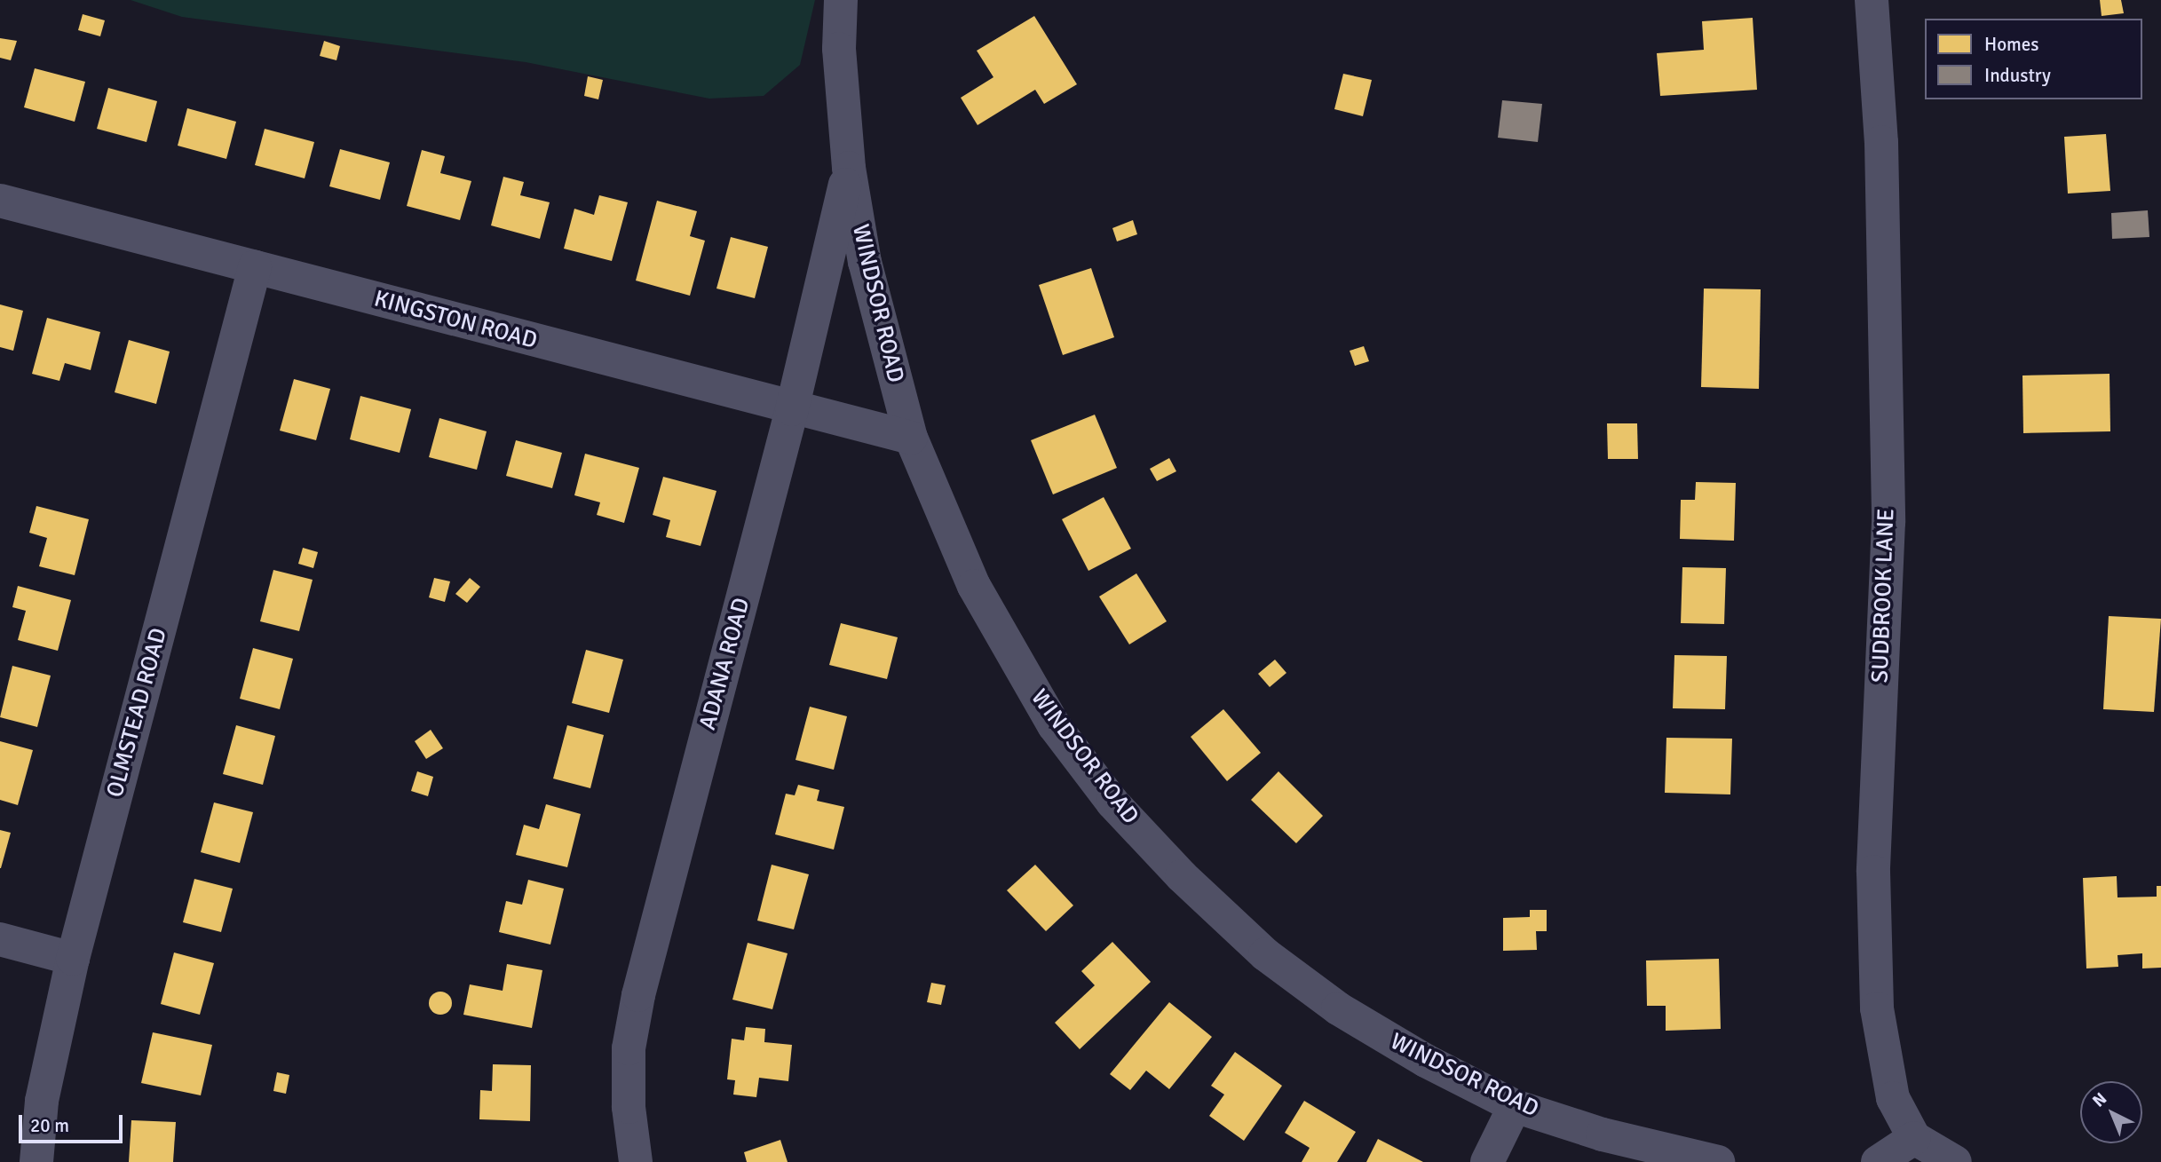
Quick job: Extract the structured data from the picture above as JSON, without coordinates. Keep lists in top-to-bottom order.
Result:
{
  "streets": {
    "street": [
      "WINDSOR ROAD",
      "KINGSTON ROAD",
      "SUDBROOK LANE",
      "ADANA ROAD",
      "OLMSTEAD ROAD"
    ]
  },
  "crossings": [
    ["WINDSOR ROAD", "KINGSTON ROAD"],
    ["WINDSOR ROAD", "ADANA ROAD"],
    ["KINGSTON ROAD", "ADANA ROAD"],
    ["KINGSTON ROAD", "OLMSTEAD ROAD"]
  ],
  "legend": ["Homes", "Industry"],
  "scale_bar": "20 m",
  "north": "top left"
}
